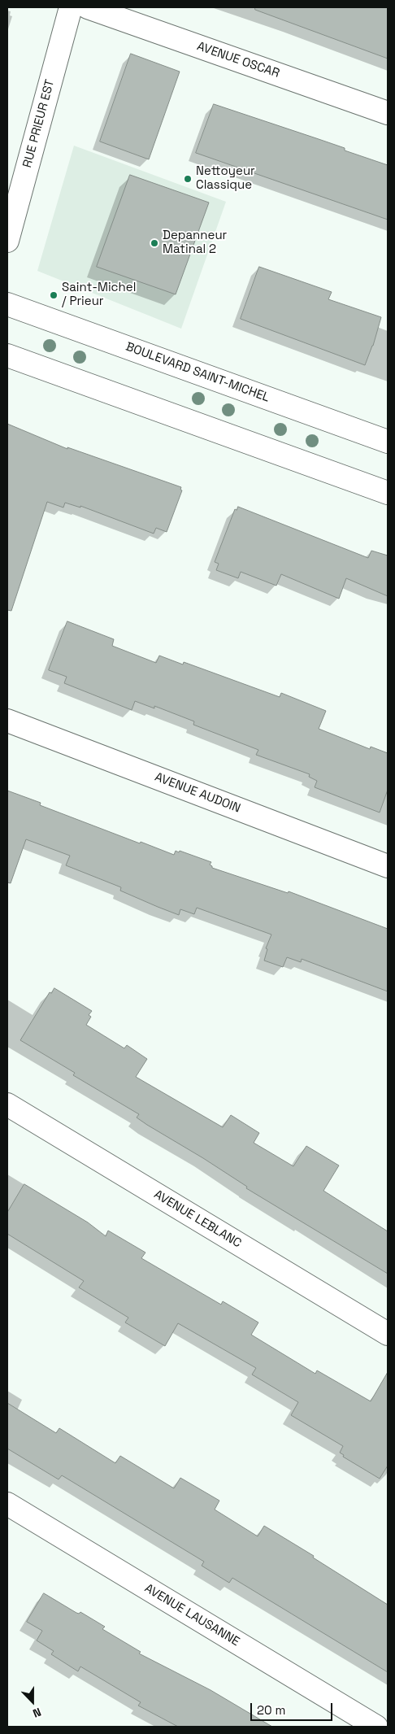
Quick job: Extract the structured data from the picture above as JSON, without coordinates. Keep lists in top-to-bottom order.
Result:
{
  "streets": {
    "street": [
      "AVENUE OSCAR",
      "RUE PRIEUR EST",
      "BOULEVARD SAINT-MICHEL",
      "AVENUE AUDOIN",
      "AVENUE LEBLANC",
      "AVENUE LAUSANNE"
    ]
  },
  "places": ["Nettoyeur Classique", "Depanneur Matinal 2", "Saint-Michel / Prieur"],
  "scale_bar": "20 m",
  "north": "bottom"
}
